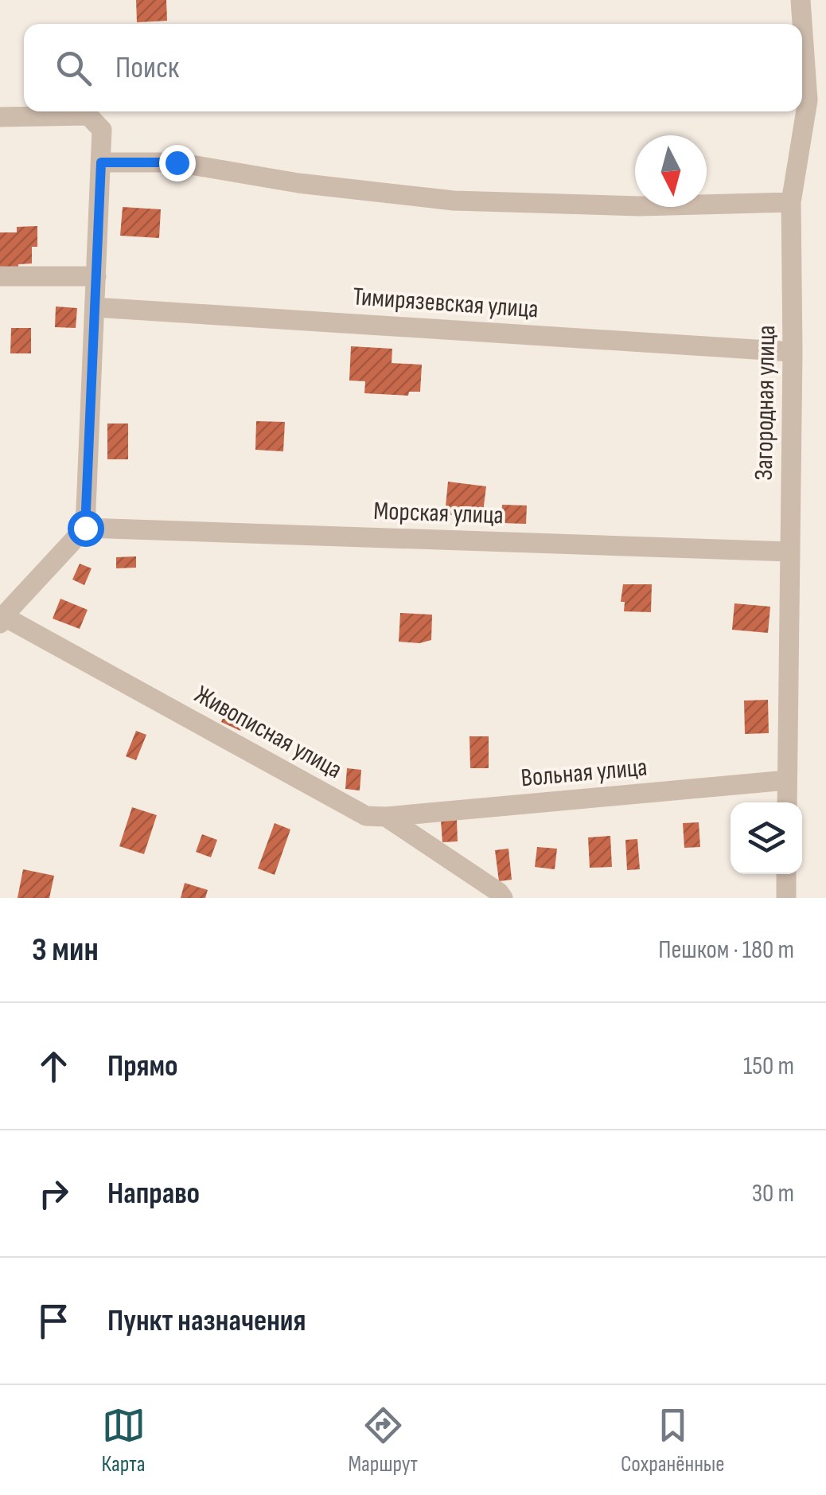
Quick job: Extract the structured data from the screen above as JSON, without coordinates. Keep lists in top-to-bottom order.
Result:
{
  "streets": {
    "street": [
      "Тимирязевская улица",
      "Загородная улица",
      "Морская улица",
      "Живописная улица",
      "Вольная улица"
    ]
  },
  "crossings": [
    ["Тимирязевская улица", "Загородная улица"],
    ["Загородная улица", "Морская улица"],
    ["Загородная улица", "Вольная улица"],
    ["Живописная улица", "Вольная улица"]
  ],
  "north": "bottom",
  "page": {
    "search": "Поиск",
    "heading": ["3 мин", "Пешком · 180 m"],
    "list": [
      ["Прямо", "150 m"],
      ["Направо", "30 m"],
      "Пункт назначения"
    ],
    "nav": ["Карта", "Маршрут", "Сохранённые"]
  }
}
